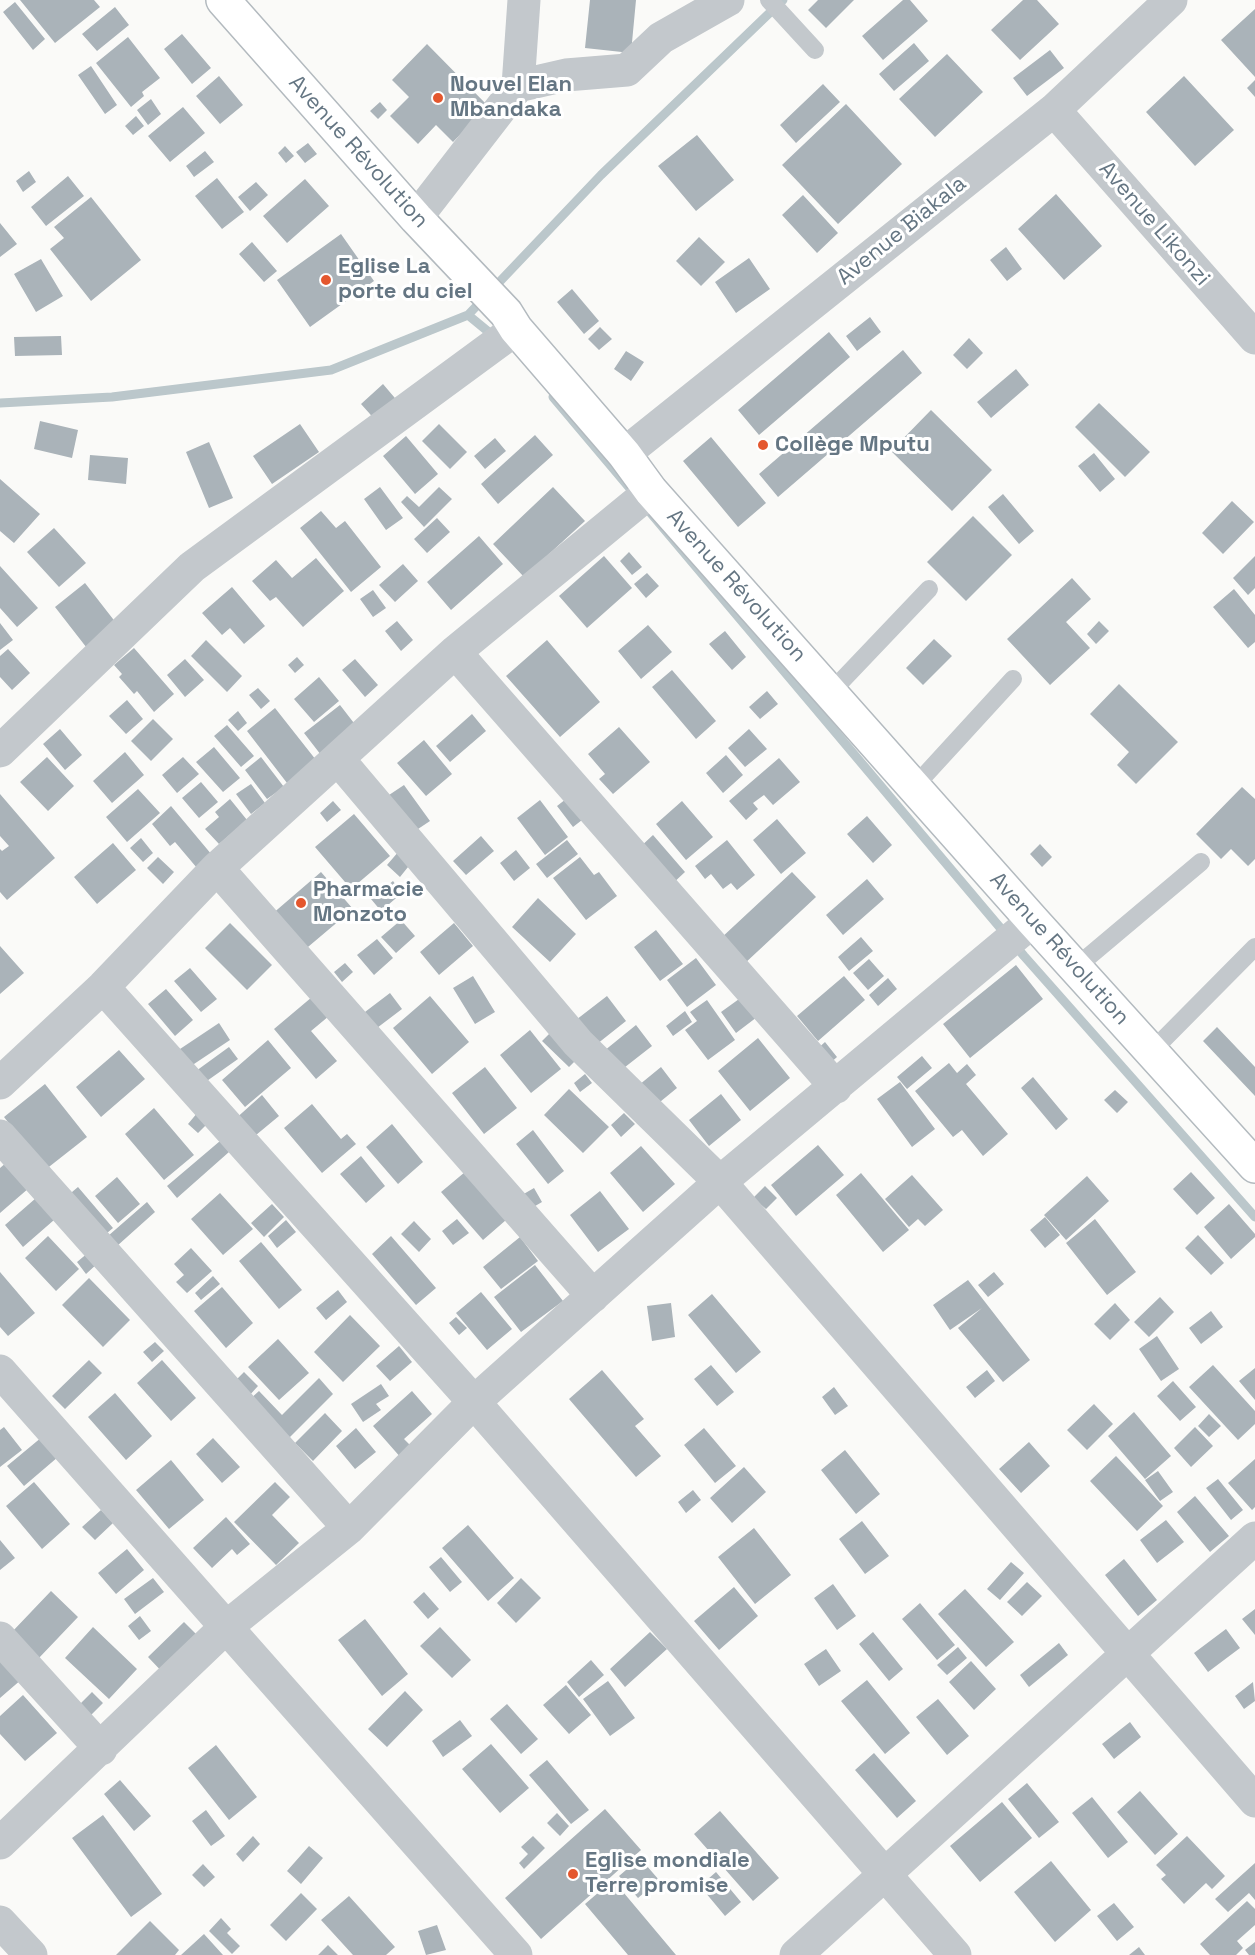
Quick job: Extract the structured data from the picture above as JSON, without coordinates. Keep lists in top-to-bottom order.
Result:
{
  "streets": {
    "street": ["Avenue Révolution", "Avenue Likonzi", "Avenue Biakala"]
  },
  "crossings": [
    ["Avenue Révolution", "Avenue Biakala"],
    ["Avenue Likonzi", "Avenue Biakala"]
  ],
  "places": [
    "Nouvel Elan Mbandaka",
    "Eglise La porte du ciel",
    "Collège Mputu",
    "Pharmacie Monzoto",
    "Eglise mondiale Terre promise"
  ]
}
